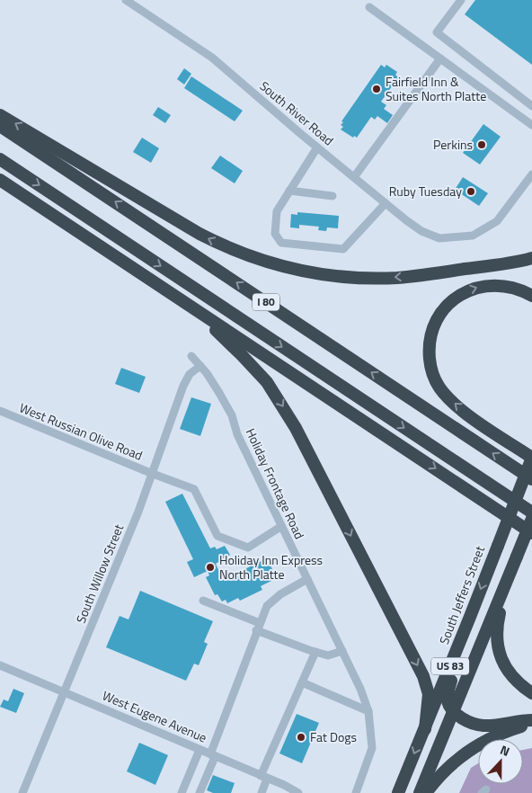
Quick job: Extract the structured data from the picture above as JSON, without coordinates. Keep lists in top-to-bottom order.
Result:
{
  "streets": {
    "highway": ["I 80", "South Jeffers Street", "US 83"],
    "street": [
      "South River Road",
      "West Russian Olive Road",
      "Holiday Frontage Road",
      "South Willow Street",
      "West Eugene Avenue"
    ]
  },
  "crossings": [
    ["West Russian Olive Road", "Holiday Frontage Road"],
    ["West Russian Olive Road", "South Willow Street"],
    ["Holiday Frontage Road", "South Willow Street"],
    ["South Willow Street", "West Eugene Avenue"]
  ],
  "places": [
    "Fairfield Inn & Suites North Platte",
    "Perkins",
    "Ruby Tuesday",
    "Holiday Inn Express North Platte",
    "Fat Dogs"
  ],
  "north": "top"
}
